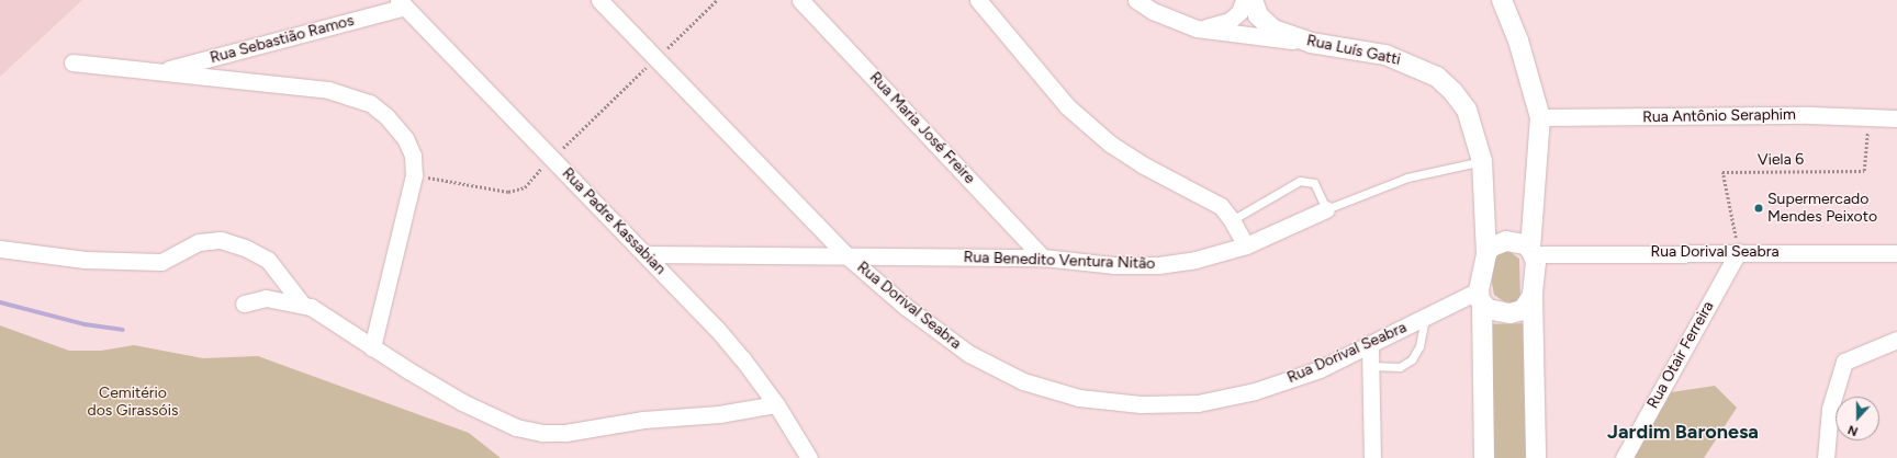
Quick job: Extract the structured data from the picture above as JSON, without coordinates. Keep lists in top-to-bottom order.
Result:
{
  "streets": {
    "street": [
      "Rua Sebastião Ramos",
      "Rua Luís Gatti",
      "Rua Antônio Seraphim",
      "Rua Maria José Freire",
      "Rua Padre Kassabian",
      "Rua Dorival Seabra",
      "Rua Benedito Ventura Nitão",
      "Rua Otair Ferreira"
    ],
    "path": ["Viela 6"]
  },
  "crossings": [
    ["Rua Sebastião Ramos", "Rua Padre Kassabian"],
    ["Rua Luís Gatti", "Rua Dorival Seabra"],
    ["Rua Luís Gatti", "Rua Benedito Ventura Nitão"],
    ["Rua Antônio Seraphim", "Viela 6"],
    ["Rua Maria José Freire", "Rua Benedito Ventura Nitão"],
    ["Viela 6", "Rua Dorival Seabra"],
    ["Viela 6", "Rua Otair Ferreira"],
    ["Rua Padre Kassabian", "Rua Benedito Ventura Nitão"],
    ["Rua Dorival Seabra", "Rua Benedito Ventura Nitão"],
    ["Rua Dorival Seabra", "Rua Otair Ferreira"]
  ],
  "districts": ["Jardim Baronesa"],
  "parks": ["Cemitério dos Girassóis"],
  "places": ["Supermercado Mendes Peixoto"],
  "north": "bottom"
}
